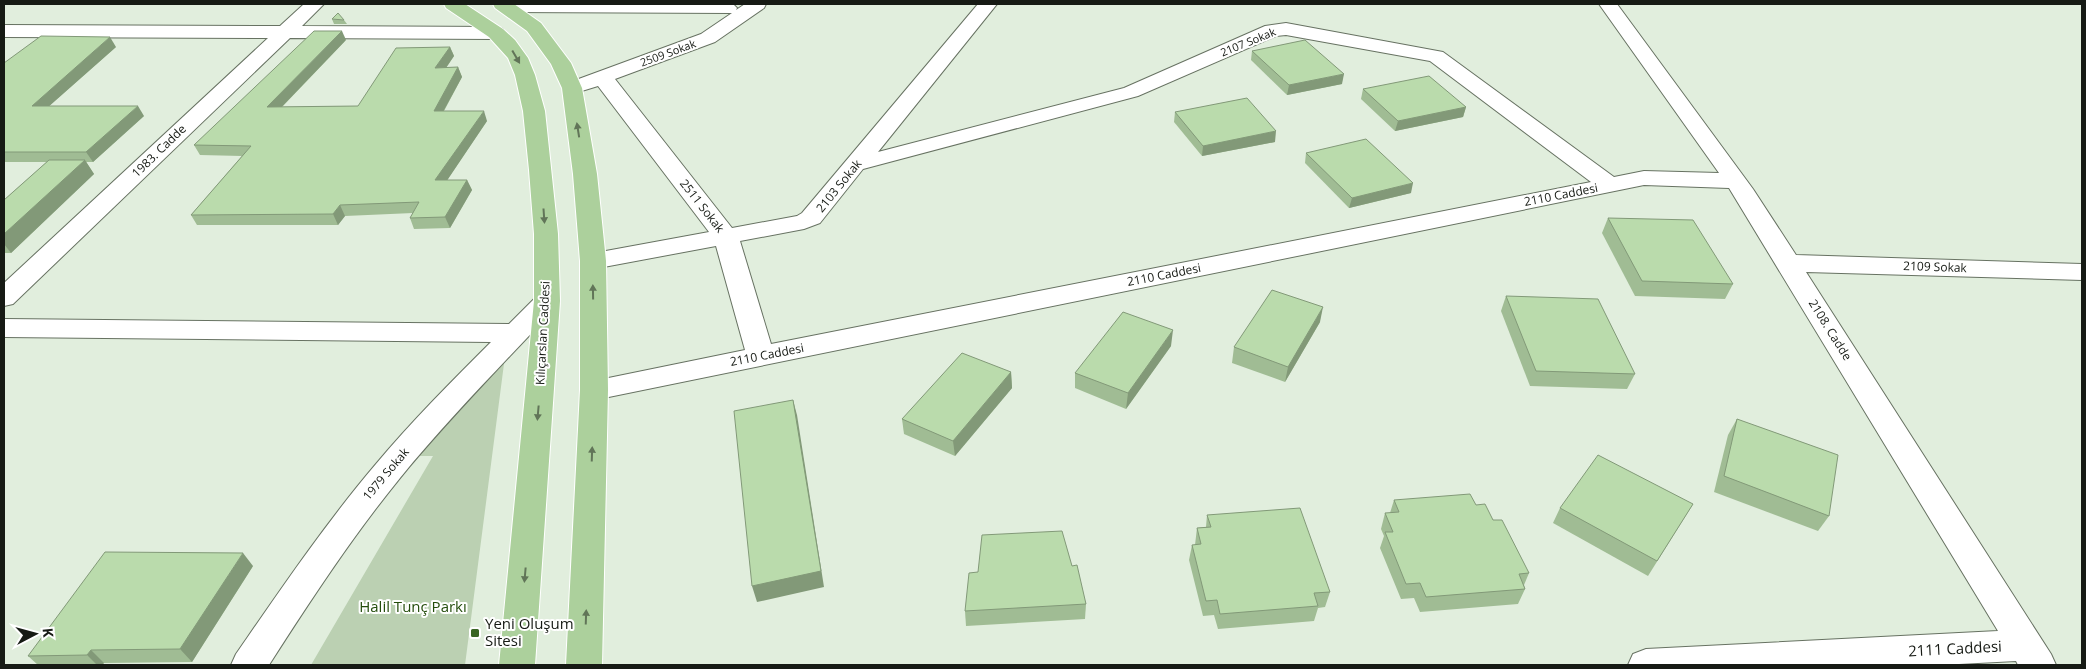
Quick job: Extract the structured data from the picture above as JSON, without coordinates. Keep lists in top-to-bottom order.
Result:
{
  "streets": {
    "main road": ["Kılıçarslan Caddesi"],
    "street": [
      "2107 Sokak",
      "2509 Sokak",
      "1983. Cadde",
      "2103 Sokak",
      "2110 Caddesi",
      "2511 Sokak",
      "2109 Sokak",
      "2108. Cadde",
      "1979 Sokak",
      "2111 Caddesi"
    ]
  },
  "crossings": [
    ["2107 Sokak", "2103 Sokak"],
    ["2107 Sokak", "2110 Caddesi"],
    ["2509 Sokak", "2511 Sokak"],
    ["2103 Sokak", "2511 Sokak"],
    ["2110 Caddesi", "2511 Sokak"],
    ["2110 Caddesi", "2108. Cadde"],
    ["2109 Sokak", "2108. Cadde"],
    ["2108. Cadde", "2111 Caddesi"],
    ["Kılıçarslan Caddesi", "1979 Sokak"]
  ],
  "parks": ["Halil Tunç Parkı"],
  "places": {
    "transit": ["Yeni Oluşum Sitesi"]
  },
  "north": "right"
}
